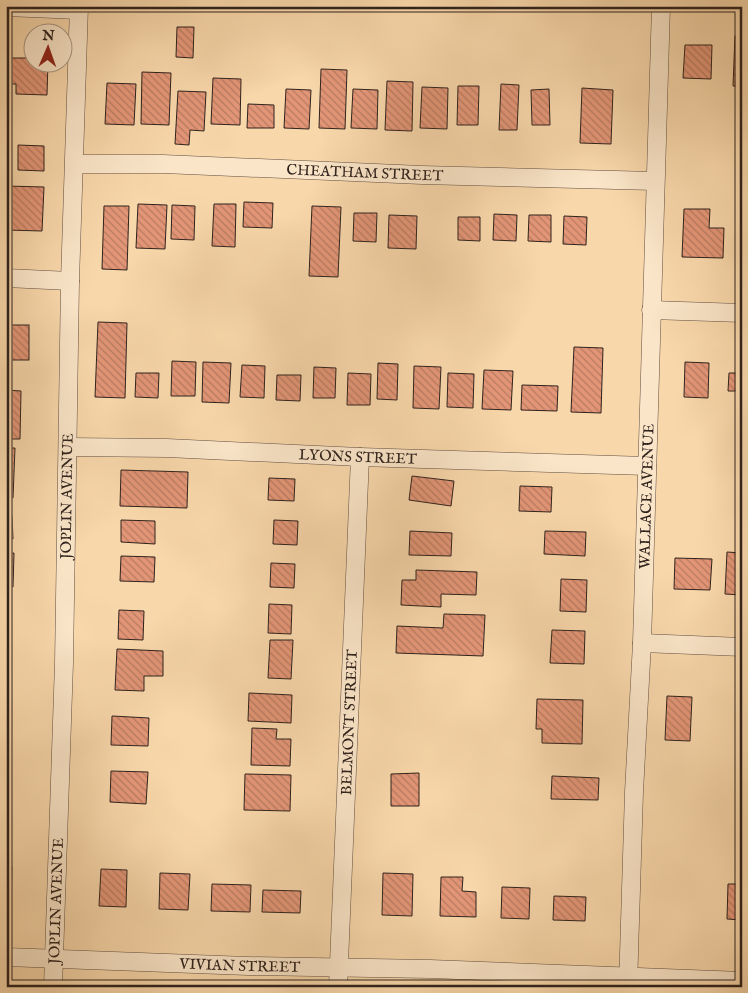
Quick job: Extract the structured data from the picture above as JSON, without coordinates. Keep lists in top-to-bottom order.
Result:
{
  "streets": {
    "street": [
      "CHEATHAM STREET",
      "LYONS STREET",
      "JOPLIN AVENUE",
      "WALLACE AVENUE",
      "BELMONT STREET",
      "VIVIAN STREET"
    ]
  },
  "crossings": [
    ["CHEATHAM STREET", "JOPLIN AVENUE"],
    ["CHEATHAM STREET", "WALLACE AVENUE"],
    ["LYONS STREET", "JOPLIN AVENUE"],
    ["LYONS STREET", "WALLACE AVENUE"],
    ["LYONS STREET", "BELMONT STREET"],
    ["JOPLIN AVENUE", "VIVIAN STREET"],
    ["WALLACE AVENUE", "VIVIAN STREET"],
    ["BELMONT STREET", "VIVIAN STREET"]
  ],
  "north": "top"
}
